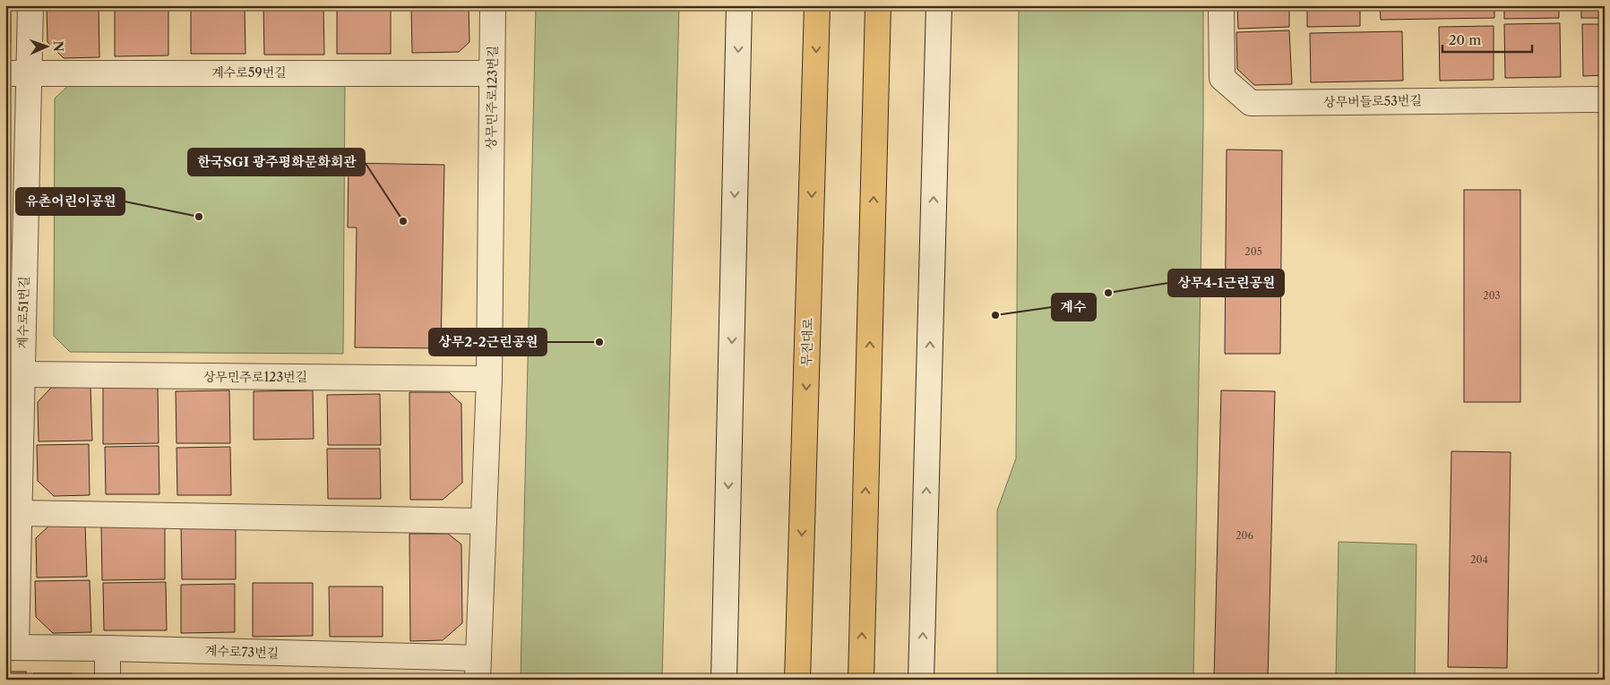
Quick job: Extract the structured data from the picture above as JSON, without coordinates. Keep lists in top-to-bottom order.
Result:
{
  "streets": {
    "highway": ["무진대로"],
    "street": [
      "계수로59번길",
      "상무민주로123번길",
      "상무버들로53번길",
      "계수로51번길",
      "계수로73번길"
    ]
  },
  "crossings": [
    ["계수로59번길", "상무민주로123번길"],
    ["계수로59번길", "계수로51번길"],
    ["상무민주로123번길", "계수로51번길"],
    ["상무민주로123번길", "계수로73번길"],
    ["계수로51번길", "계수로73번길"]
  ],
  "places": [
    "유촌어린이공원",
    "한국SGI 광주평화문화회관",
    "상무4-1근린공원",
    "계수",
    "상무2-2근린공원"
  ],
  "house_numbers": [
    "205",
    "203",
    "206",
    "204"
  ],
  "scale_bar": "20 m",
  "north": "right"
}
